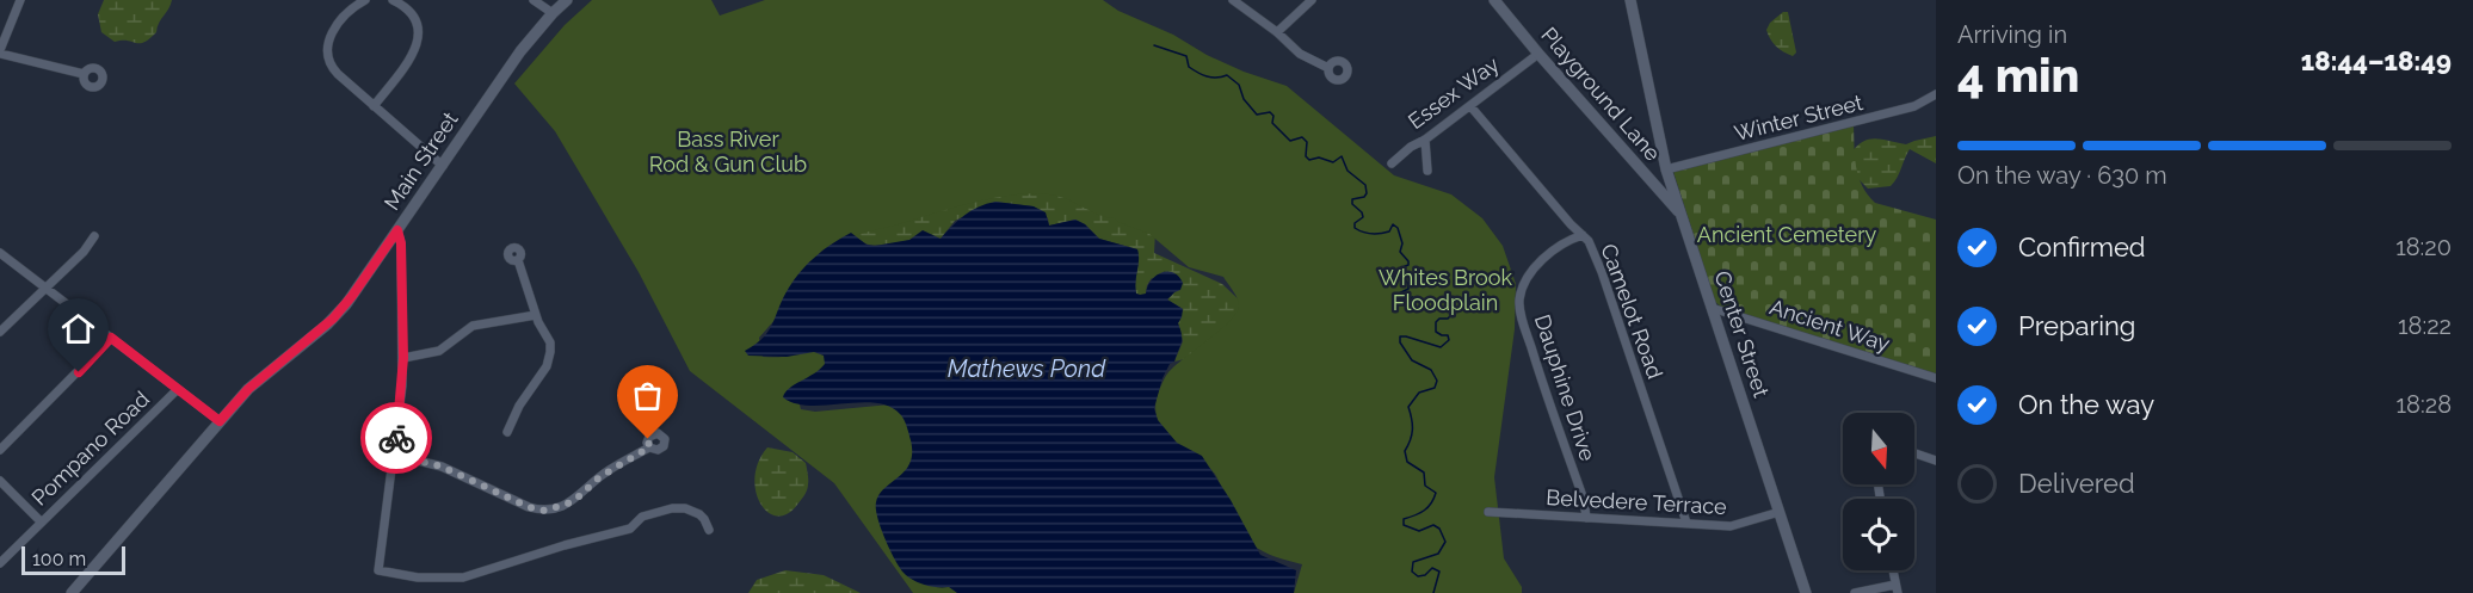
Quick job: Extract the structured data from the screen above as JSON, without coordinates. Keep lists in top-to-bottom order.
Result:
{
  "streets": {
    "street": [
      "Essex Way",
      "Playground Lane",
      "Winter Street",
      "Main Street",
      "Camelot Road",
      "Ancient Way",
      "Center Street",
      "Dauphine Drive",
      "Pompano Road",
      "Belvedere Terrace"
    ]
  },
  "crossings": [
    ["Essex Way", "Playground Lane"],
    ["Essex Way", "Camelot Road"],
    ["Playground Lane", "Center Street"],
    ["Winter Street", "Center Street"],
    ["Camelot Road", "Dauphine Drive"],
    ["Camelot Road", "Belvedere Terrace"],
    ["Ancient Way", "Center Street"],
    ["Center Street", "Belvedere Terrace"],
    ["Dauphine Drive", "Belvedere Terrace"]
  ],
  "water": ["Mathews Pond"],
  "parks": ["Bass River Rod & Gun Club", "Ancient Cemetery", "Whites Brook Floodplain"],
  "scale_bar": "100 m",
  "north": "bottom",
  "page": {
    "heading": ["4 min", "Arriving in", "18:44–18:49"],
    "bar": "On the way · 630 m",
    "list": [
      ["Confirmed", "18:20"],
      ["Preparing", "18:22"],
      ["On the way", "18:28"],
      "Delivered"
    ],
    "scale": "100 m"
  }
}
